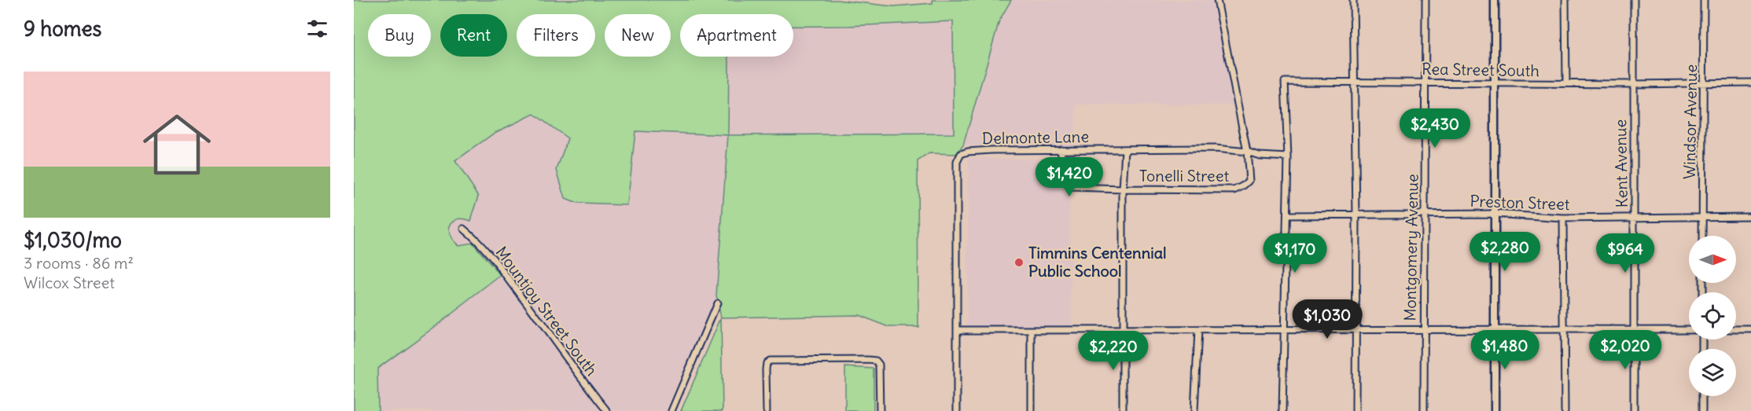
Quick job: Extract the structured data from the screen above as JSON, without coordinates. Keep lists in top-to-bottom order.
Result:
{
  "streets": {
    "street": [
      "Rea Street South",
      "Windsor Avenue",
      "Delmonte Lane",
      "Kent Avenue",
      "Tonelli Street",
      "Preston Street",
      "Montgomery Avenue",
      "Mountjoy Street South"
    ]
  },
  "crossings": [
    ["Rea Street South", "Windsor Avenue"],
    ["Rea Street South", "Delmonte Lane"],
    ["Rea Street South", "Kent Avenue"],
    ["Rea Street South", "Montgomery Avenue"],
    ["Windsor Avenue", "Preston Street"],
    ["Delmonte Lane", "Tonelli Street"],
    ["Kent Avenue", "Preston Street"],
    ["Preston Street", "Montgomery Avenue"]
  ],
  "places": ["Timmins Centennial Public School"],
  "north": "right",
  "page": {
    "heading": "9 homes",
    "chip": [
      "Buy",
      "Rent",
      "Filters",
      "New",
      "Apartment"
    ],
    "list": [
      {
        "name": "$1,030/mo",
        "note": "3 rooms · 86 m² · Wilcox Street"
      }
    ],
    "price": [
      "$2,430",
      "$1,420",
      "$2,280",
      "$1,170",
      "$964",
      "$1,030",
      "$1,480",
      "$2,020",
      "$2,220"
    ]
  }
}
